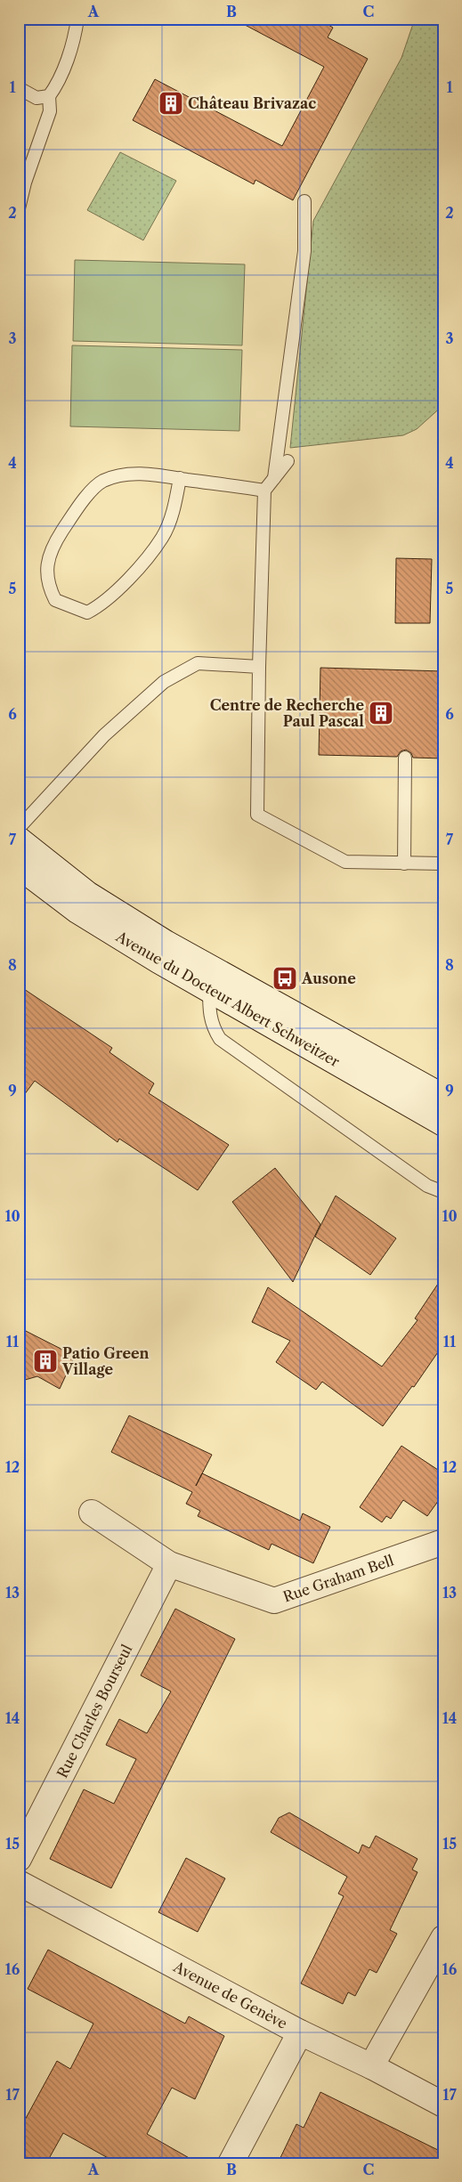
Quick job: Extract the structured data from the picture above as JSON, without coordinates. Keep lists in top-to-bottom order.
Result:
{
  "streets": {
    "street": [
      "Avenue du Docteur Albert Schweitzer",
      "Rue Graham Bell",
      "Rue Charles Bourseul",
      "Avenue de Genève"
    ]
  },
  "crossings": [
    ["Rue Graham Bell", "Rue Charles Bourseul"]
  ],
  "places": {
    "building": ["Château Brivazac", "Centre de Recherche Paul Pascal", "Patio Green Village"],
    "bus stop": ["Ausone"]
  },
  "grid": {
    "columns": ["A", "B", "C"],
    "rows": [
      "1",
      "2",
      "3",
      "4",
      "5",
      "6",
      "7",
      "8",
      "9",
      "10",
      "11",
      "12",
      "13",
      "14",
      "15",
      "16",
      "17"
    ]
  }
}
